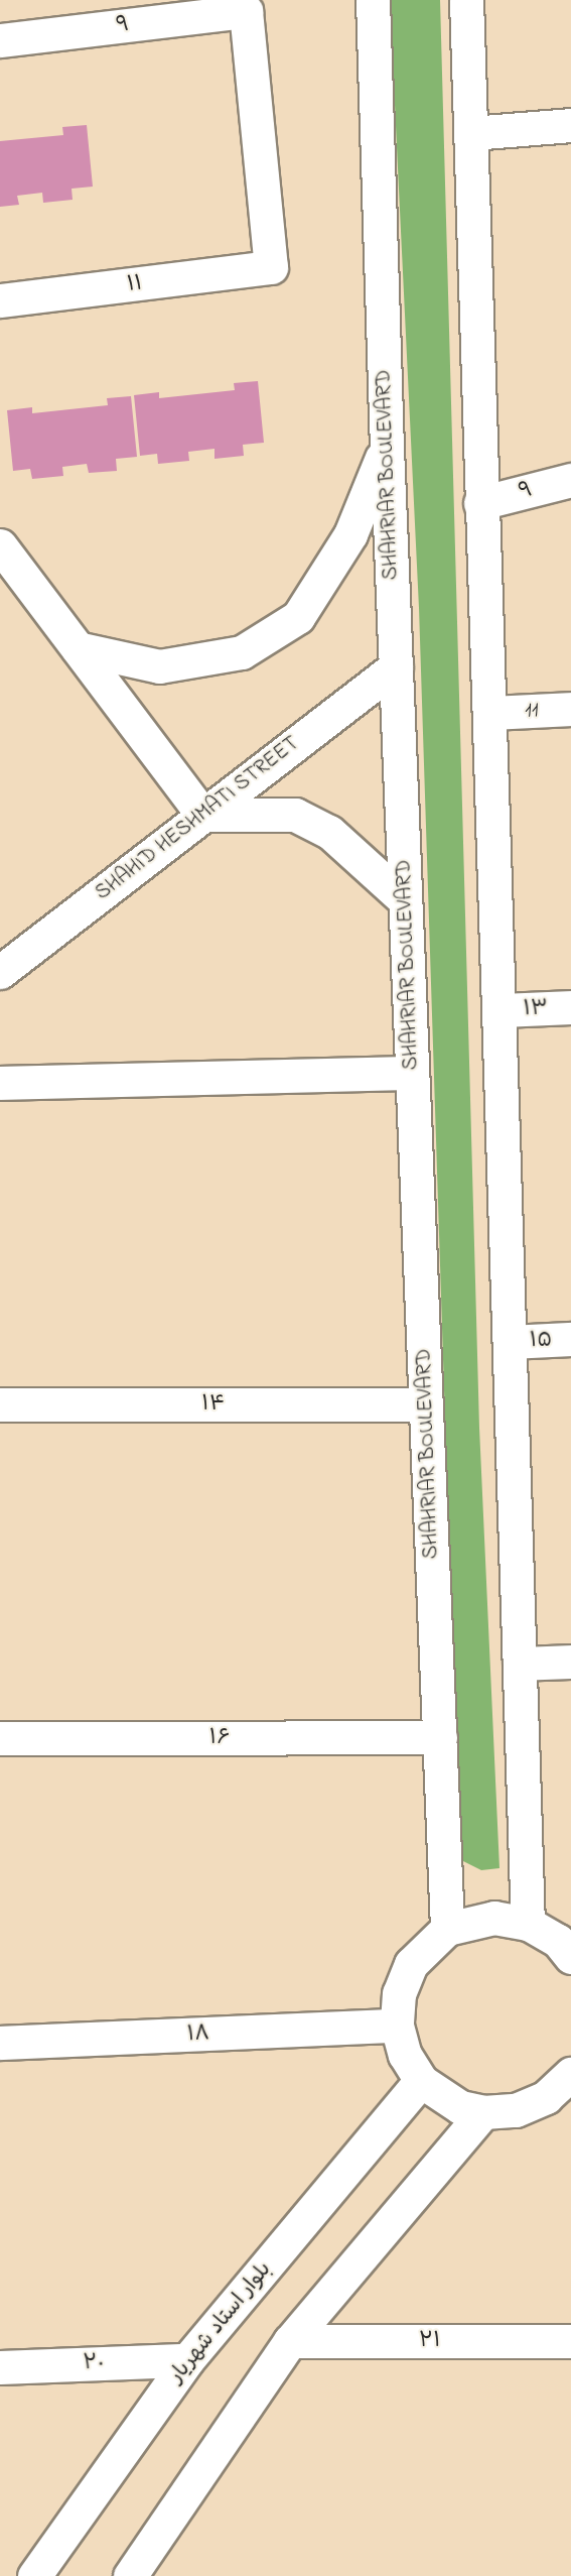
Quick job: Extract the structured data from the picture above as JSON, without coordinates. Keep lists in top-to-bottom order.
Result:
{
  "streets": {
    "street": [
      "۹",
      "۱۱",
      "SHAHRIAR BOULEVARD",
      "11",
      "SHAHID HESHMATI STREET",
      "۱۳",
      "۱۵",
      "۱۴",
      "۱۶",
      "۱۸",
      "بلوار استاد شهریار",
      "۲۱",
      "۲۰"
    ]
  },
  "crossings": [
    ["۹", "۱۱"],
    ["SHAHRIAR BOULEVARD", "SHAHID HESHMATI STREET"],
    ["SHAHRIAR BOULEVARD", "۱۴"],
    ["SHAHRIAR BOULEVARD", "۱۶"],
    ["بلوار استاد شهریار", "۲۰"]
  ]
}
